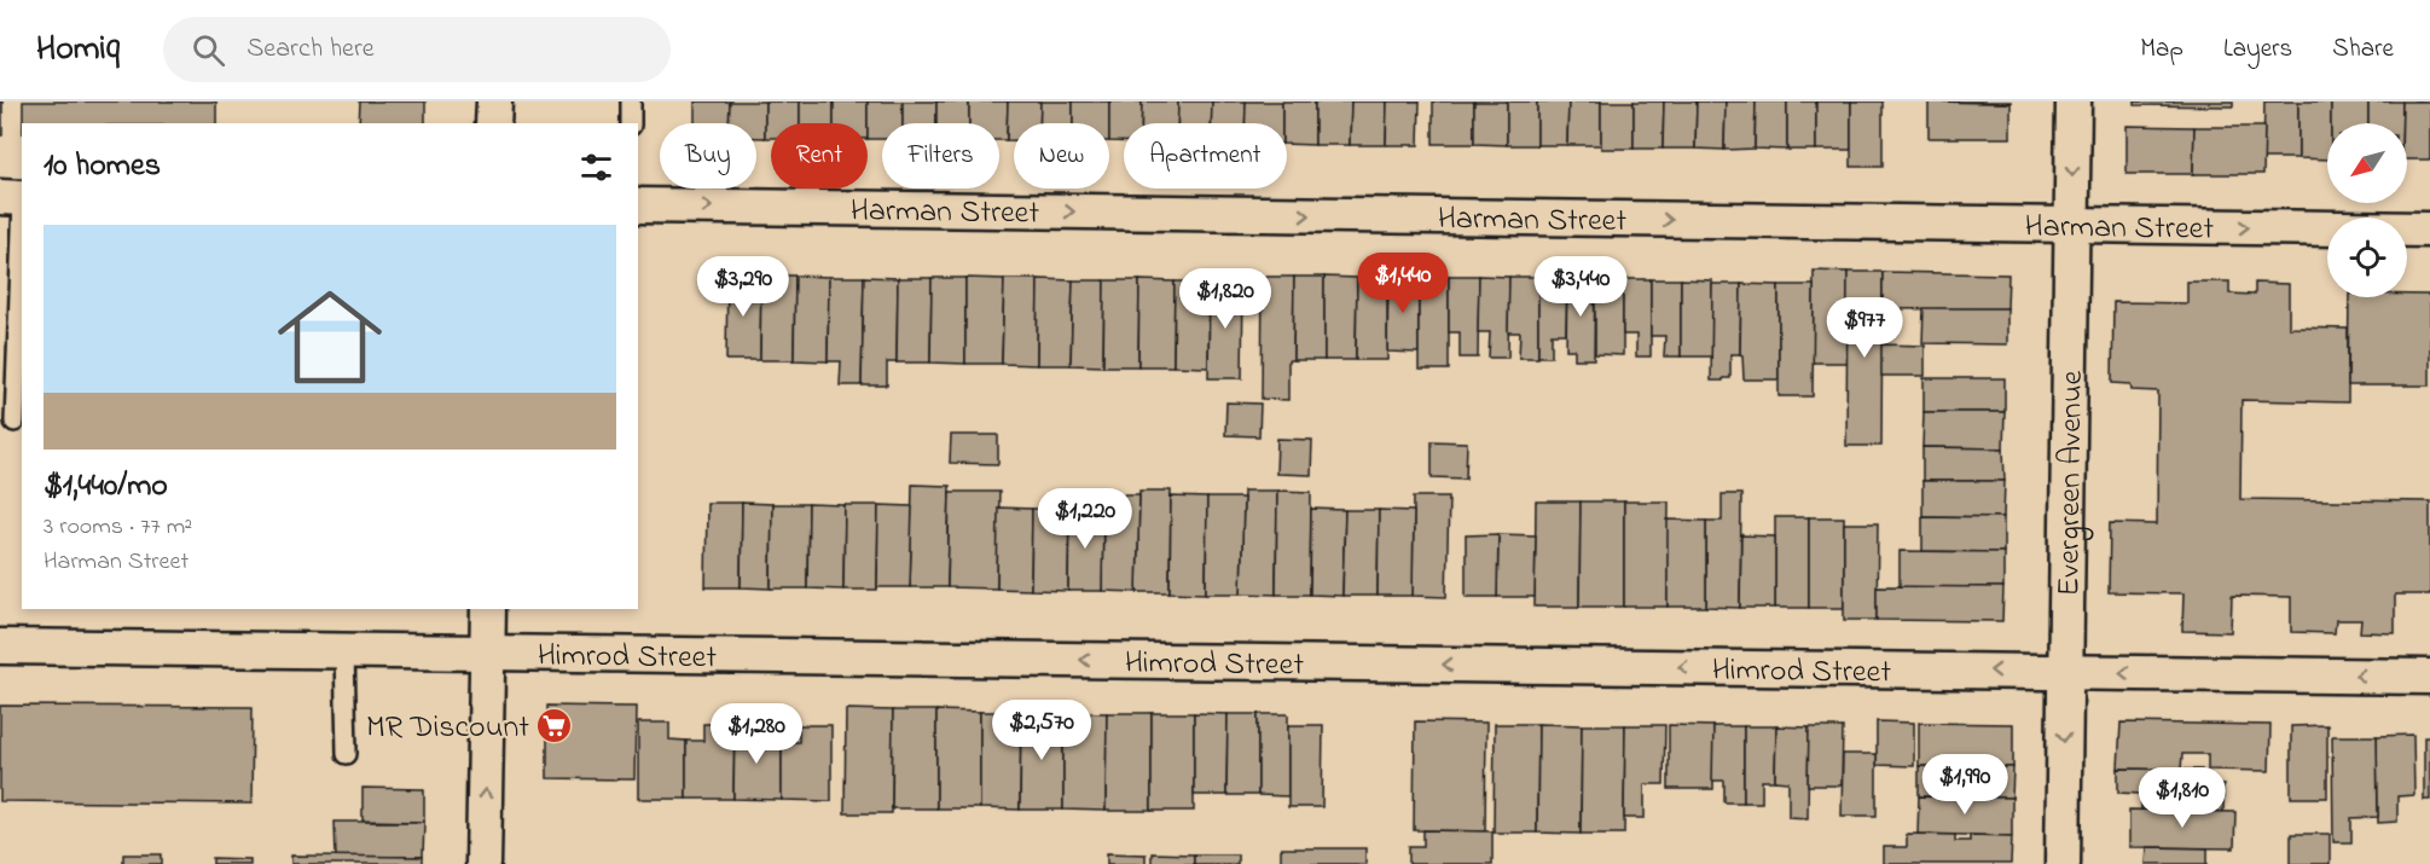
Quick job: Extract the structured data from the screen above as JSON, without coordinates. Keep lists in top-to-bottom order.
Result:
{
  "streets": {
    "street": ["Harman Street", "Evergreen Avenue", "Himrod Street"]
  },
  "crossings": [
    ["Harman Street", "Evergreen Avenue"],
    ["Evergreen Avenue", "Himrod Street"]
  ],
  "one_way": ["Harman Street", "Evergreen Avenue", "Himrod Street"],
  "places": {
    "supermarket": ["MR Discount"]
  },
  "north": "bottom left",
  "page": {
    "header": "Homiq",
    "search": "Search here",
    "nav": ["Map", "Layers", "Share"],
    "chip": [
      "Buy",
      "Rent",
      "Filters",
      "New",
      "Apartment"
    ],
    "heading": "10 homes",
    "list": [
      {
        "name": "$1,440/mo",
        "note": "3 rooms · 77 m² · Harman Street"
      }
    ],
    "price": [
      "$1,440",
      "$3,290",
      "$3,440",
      "$1,820",
      "$977",
      "$1,220",
      "$2,570",
      "$1,280",
      "$1,990",
      "$1,810"
    ]
  }
}
